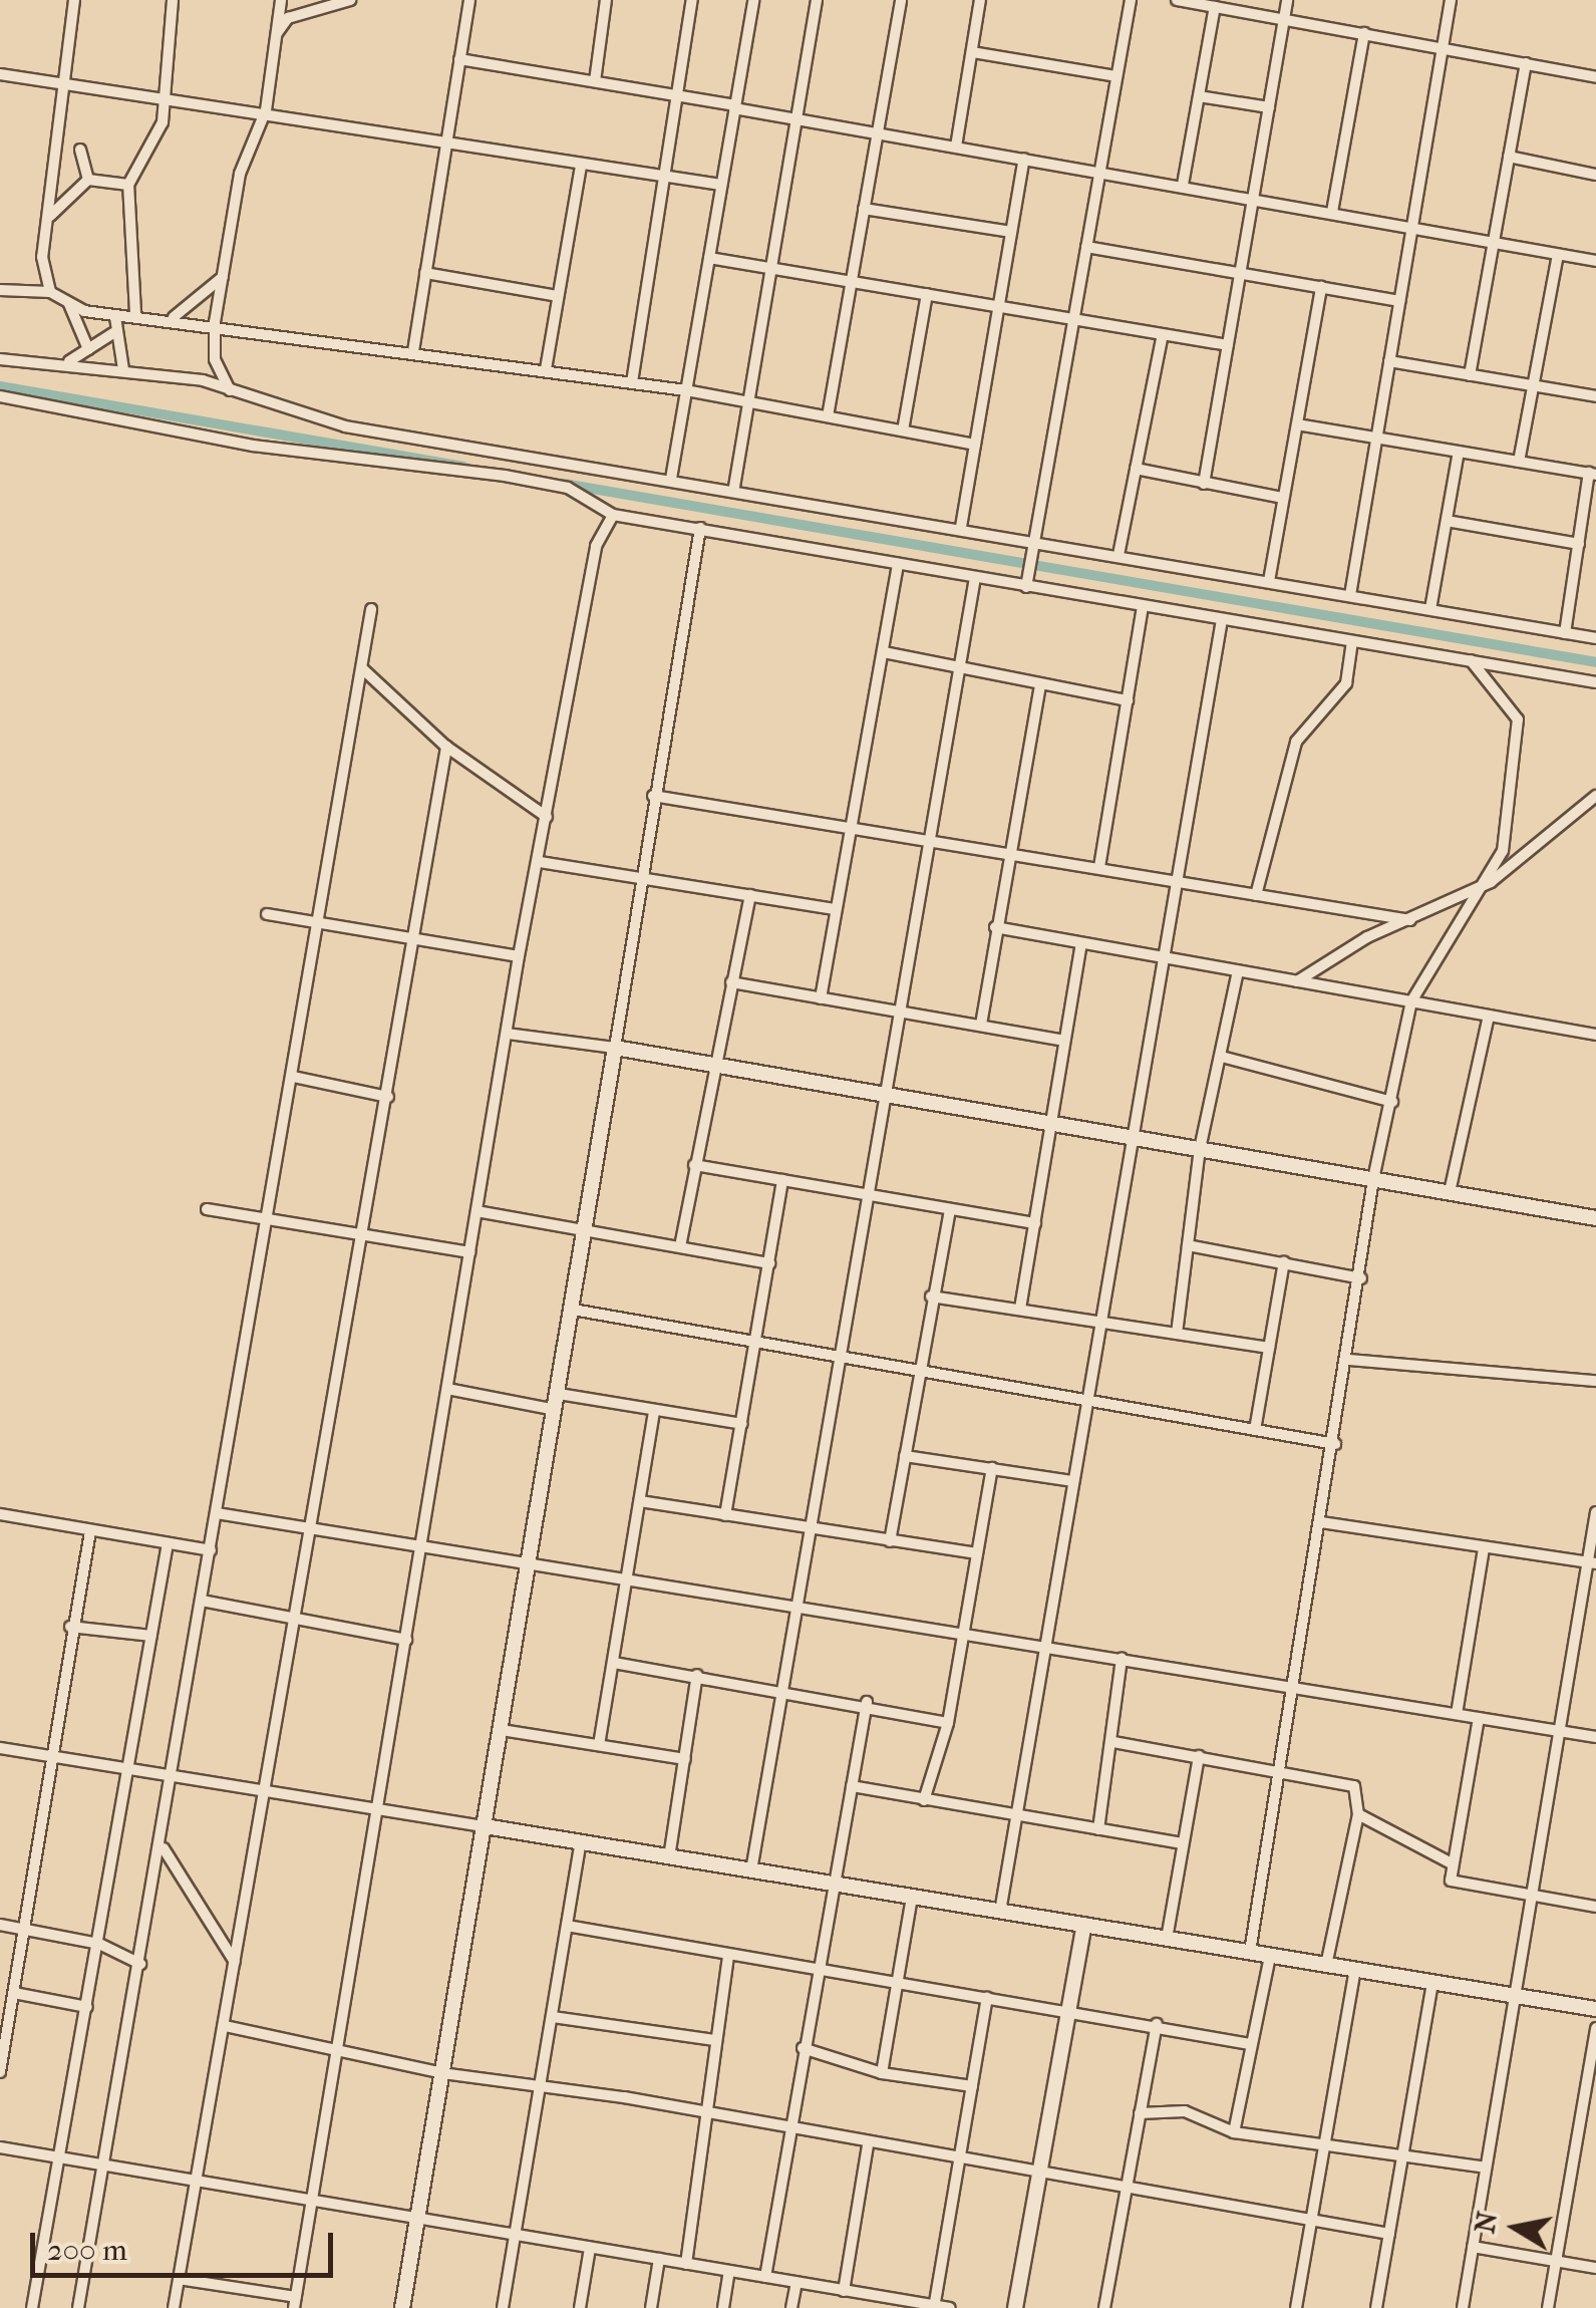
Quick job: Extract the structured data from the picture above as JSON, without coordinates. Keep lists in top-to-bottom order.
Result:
{
  "scale_bar": "200 m",
  "north": "left"
}
